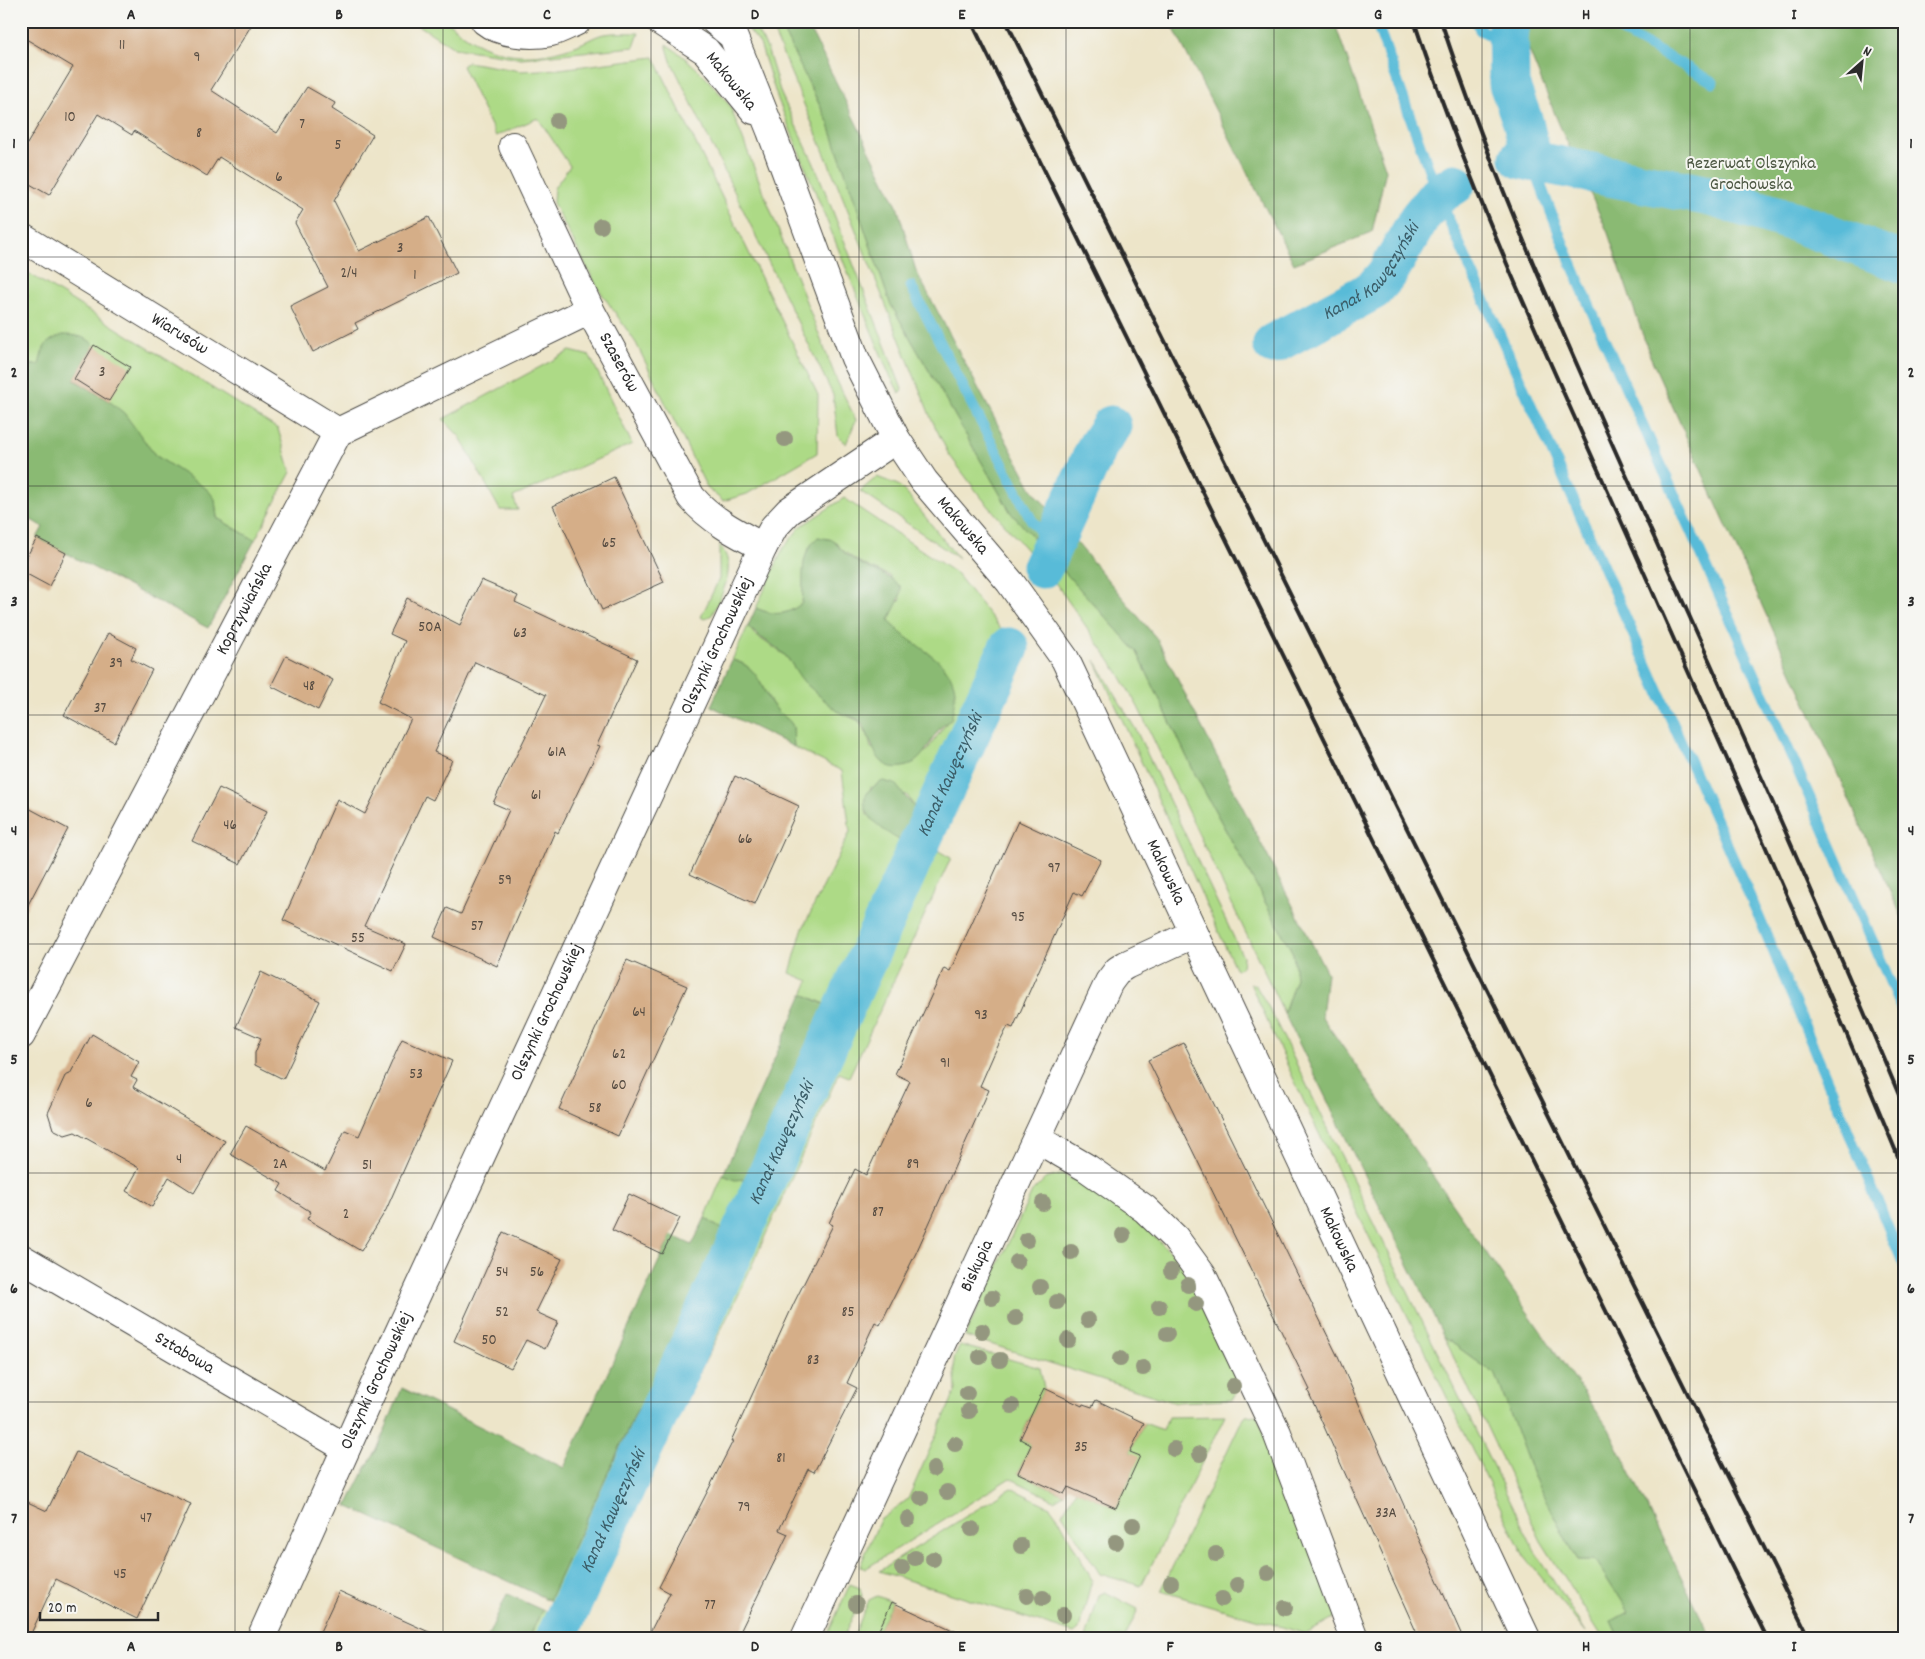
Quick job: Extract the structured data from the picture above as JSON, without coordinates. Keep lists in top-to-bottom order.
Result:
{
  "streets": {
    "street": [
      "Makowska",
      "Wiarusów",
      "Szaserów",
      "Koprzywiańska",
      "Olszynki Grochowskiej",
      "Biskupia",
      "Sztabowa"
    ]
  },
  "crossings": [
    ["Makowska", "Olszynki Grochowskiej"],
    ["Makowska", "Biskupia"],
    ["Wiarusów", "Koprzywiańska"],
    ["Szaserów", "Olszynki Grochowskiej"],
    ["Olszynki Grochowskiej", "Sztabowa"]
  ],
  "water": ["Kanał Kawęczyński"],
  "parks": ["Rezerwat Olszynka Grochowska"],
  "house_numbers": [
    "11",
    "9",
    "10",
    "7",
    "8",
    "5",
    "6",
    "3",
    "2/4",
    "1",
    "3",
    "65",
    "50A",
    "63",
    "39",
    "48",
    "37",
    "61A",
    "61",
    "46",
    "66",
    "97",
    "59",
    "95",
    "57",
    "55",
    "64",
    "93",
    "62",
    "91",
    "53",
    "60",
    "6",
    "58",
    "4",
    "2A",
    "89",
    "51",
    "87",
    "2",
    "54",
    "56",
    "52",
    "85",
    "50",
    "83",
    "35",
    "81",
    "79",
    "33A",
    "47",
    "45",
    "77"
  ],
  "scale_bar": "20 m",
  "north": "top right",
  "grid": {
    "columns": [
      "A",
      "B",
      "C",
      "D",
      "E",
      "F",
      "G",
      "H",
      "I"
    ],
    "rows": [
      "1",
      "2",
      "3",
      "4",
      "5",
      "6",
      "7"
    ]
  }
}
